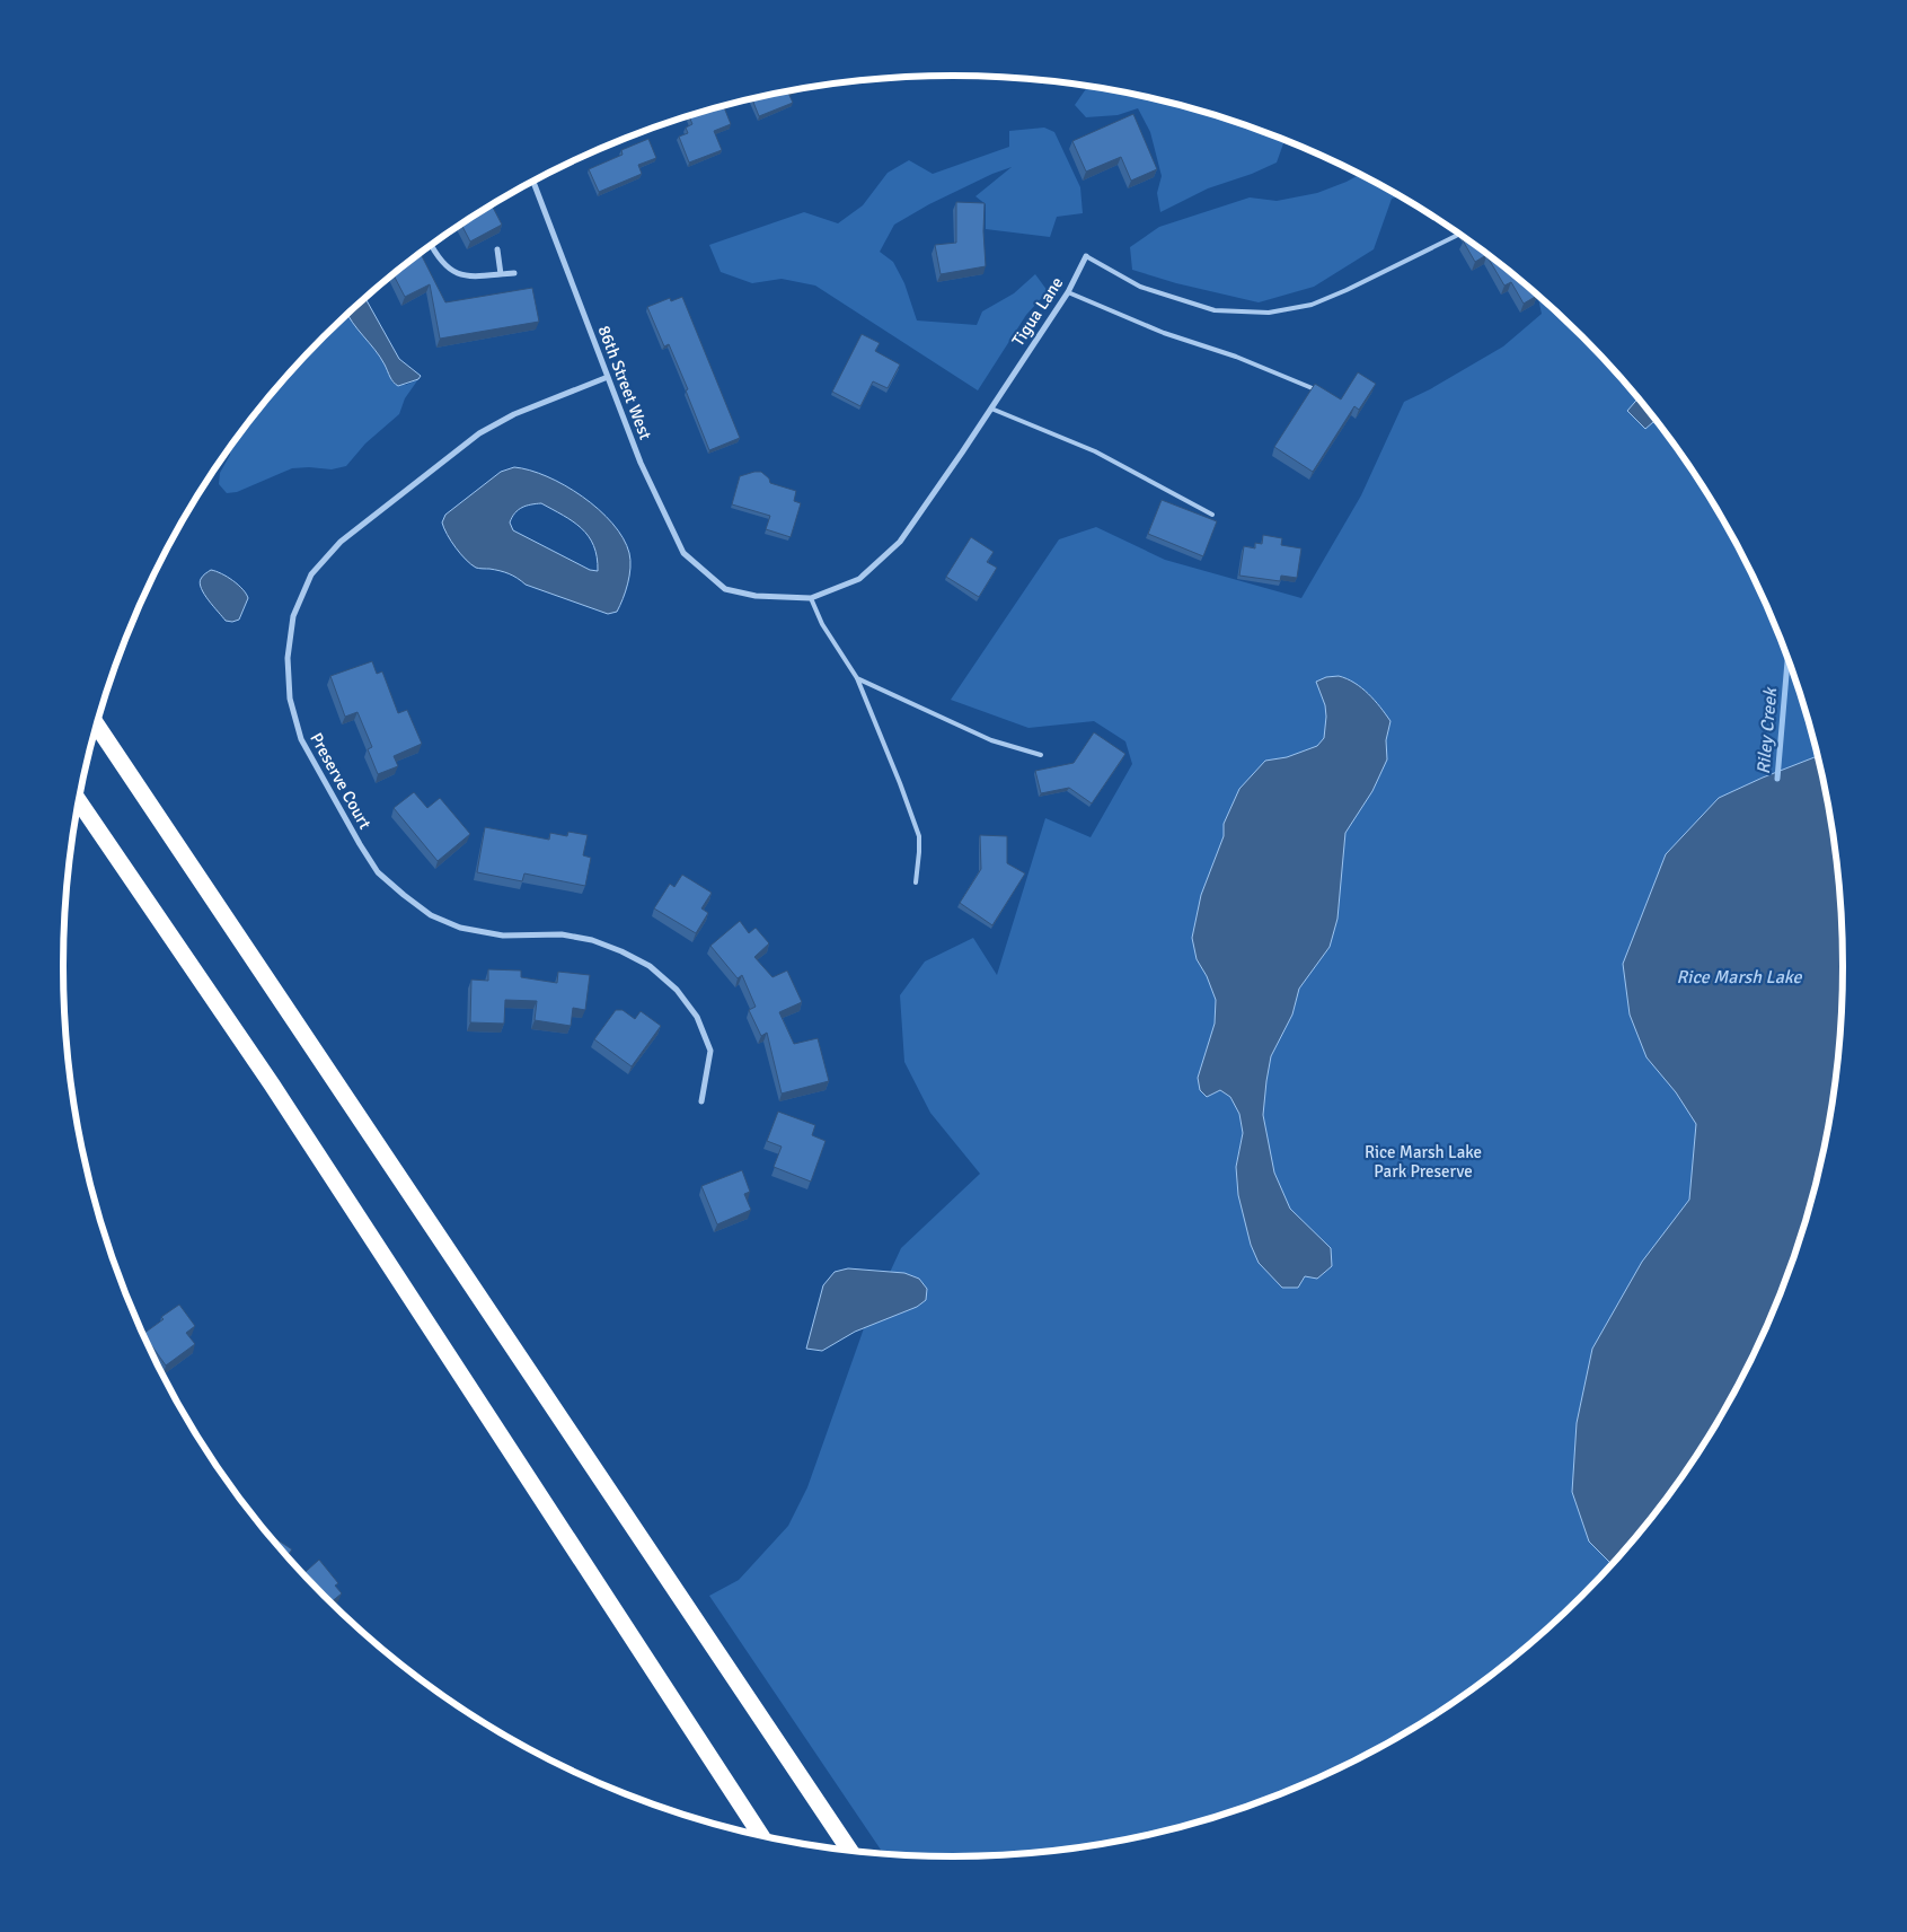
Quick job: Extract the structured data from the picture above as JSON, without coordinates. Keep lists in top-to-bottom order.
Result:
{
  "streets": {
    "street": ["Tigua Lane", "86th Street West", "Preserve Court"]
  },
  "crossings": [
    ["Tigua Lane", "86th Street West"],
    ["86th Street West", "Preserve Court"]
  ],
  "water": ["Riley Creek", "Rice Marsh Lake"],
  "parks": ["Rice Marsh Lake Park Preserve"]
}
